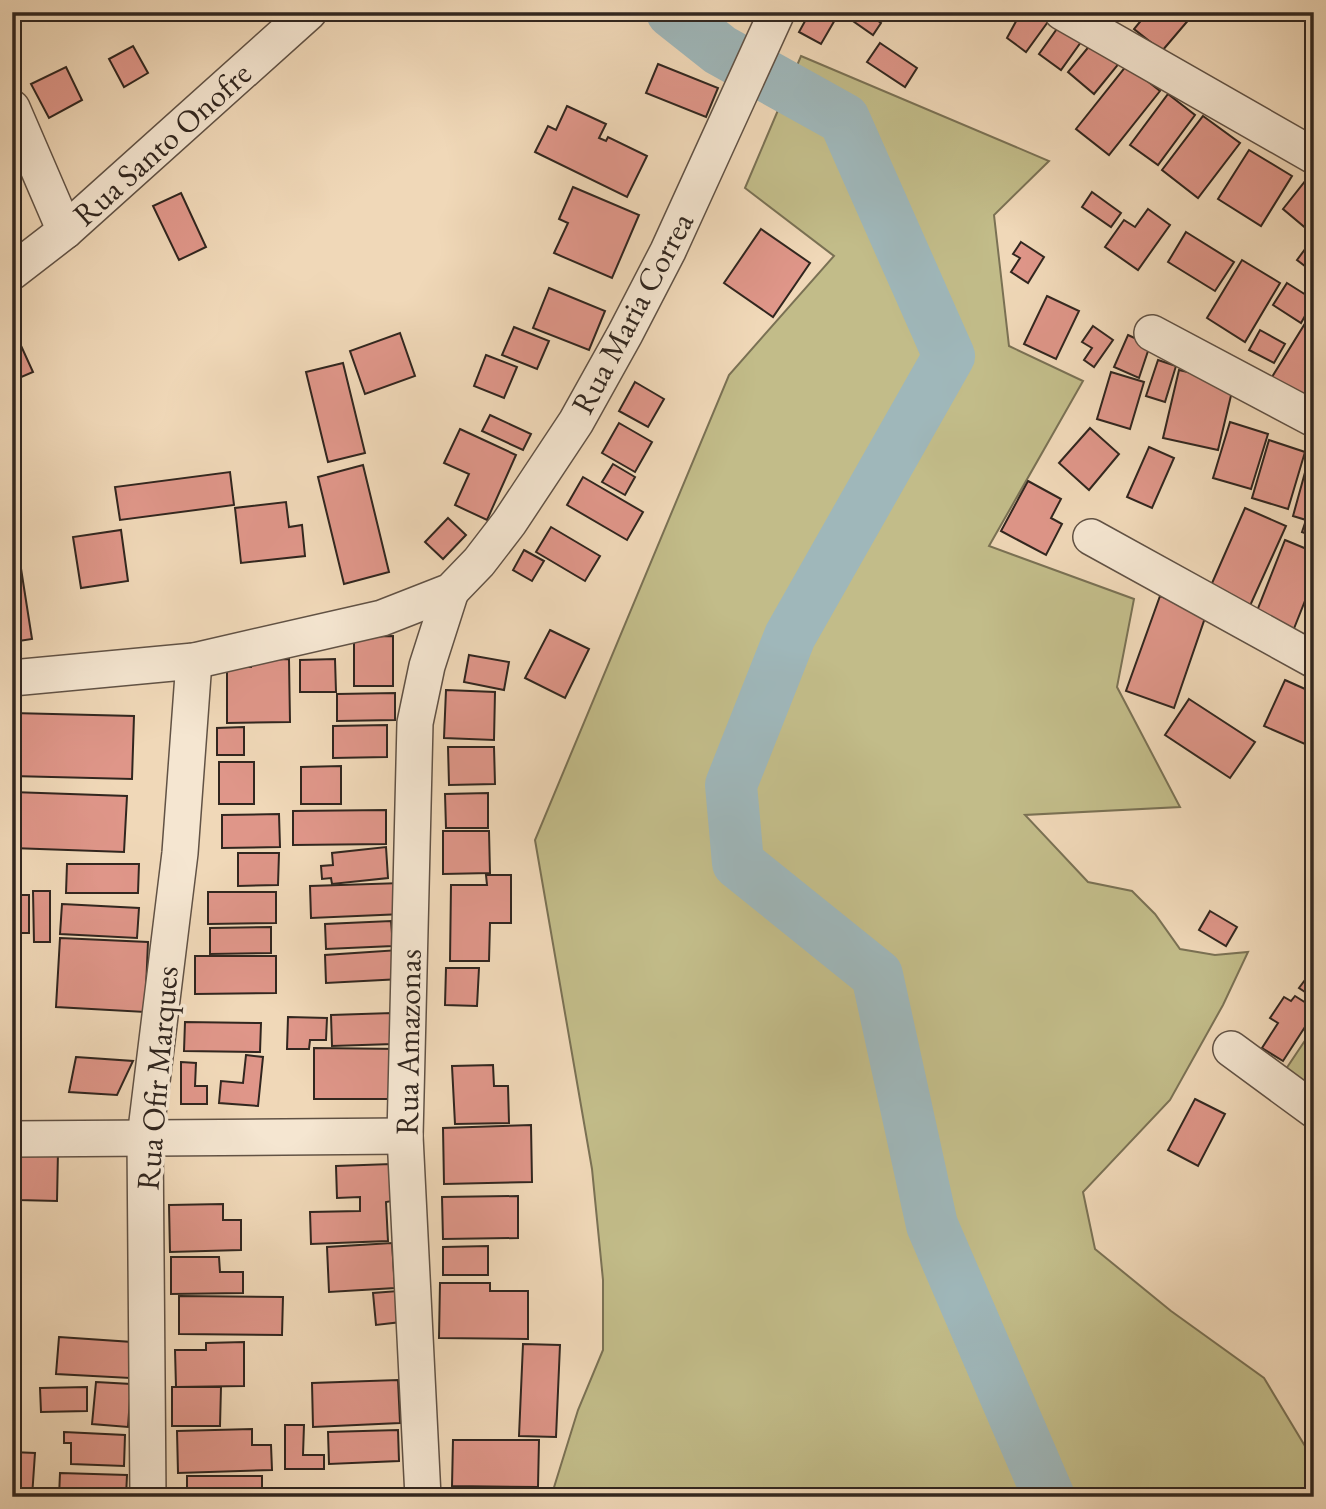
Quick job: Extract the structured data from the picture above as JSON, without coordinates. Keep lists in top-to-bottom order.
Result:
{
  "streets": {
    "street": [
      "Rua Santo Onofre",
      "Rua Maria Correa",
      "Rua Amazonas",
      "Rua Ofir Marques"
    ]
  },
  "crossings": [
    ["Rua Maria Correa", "Rua Amazonas"]
  ]
}
